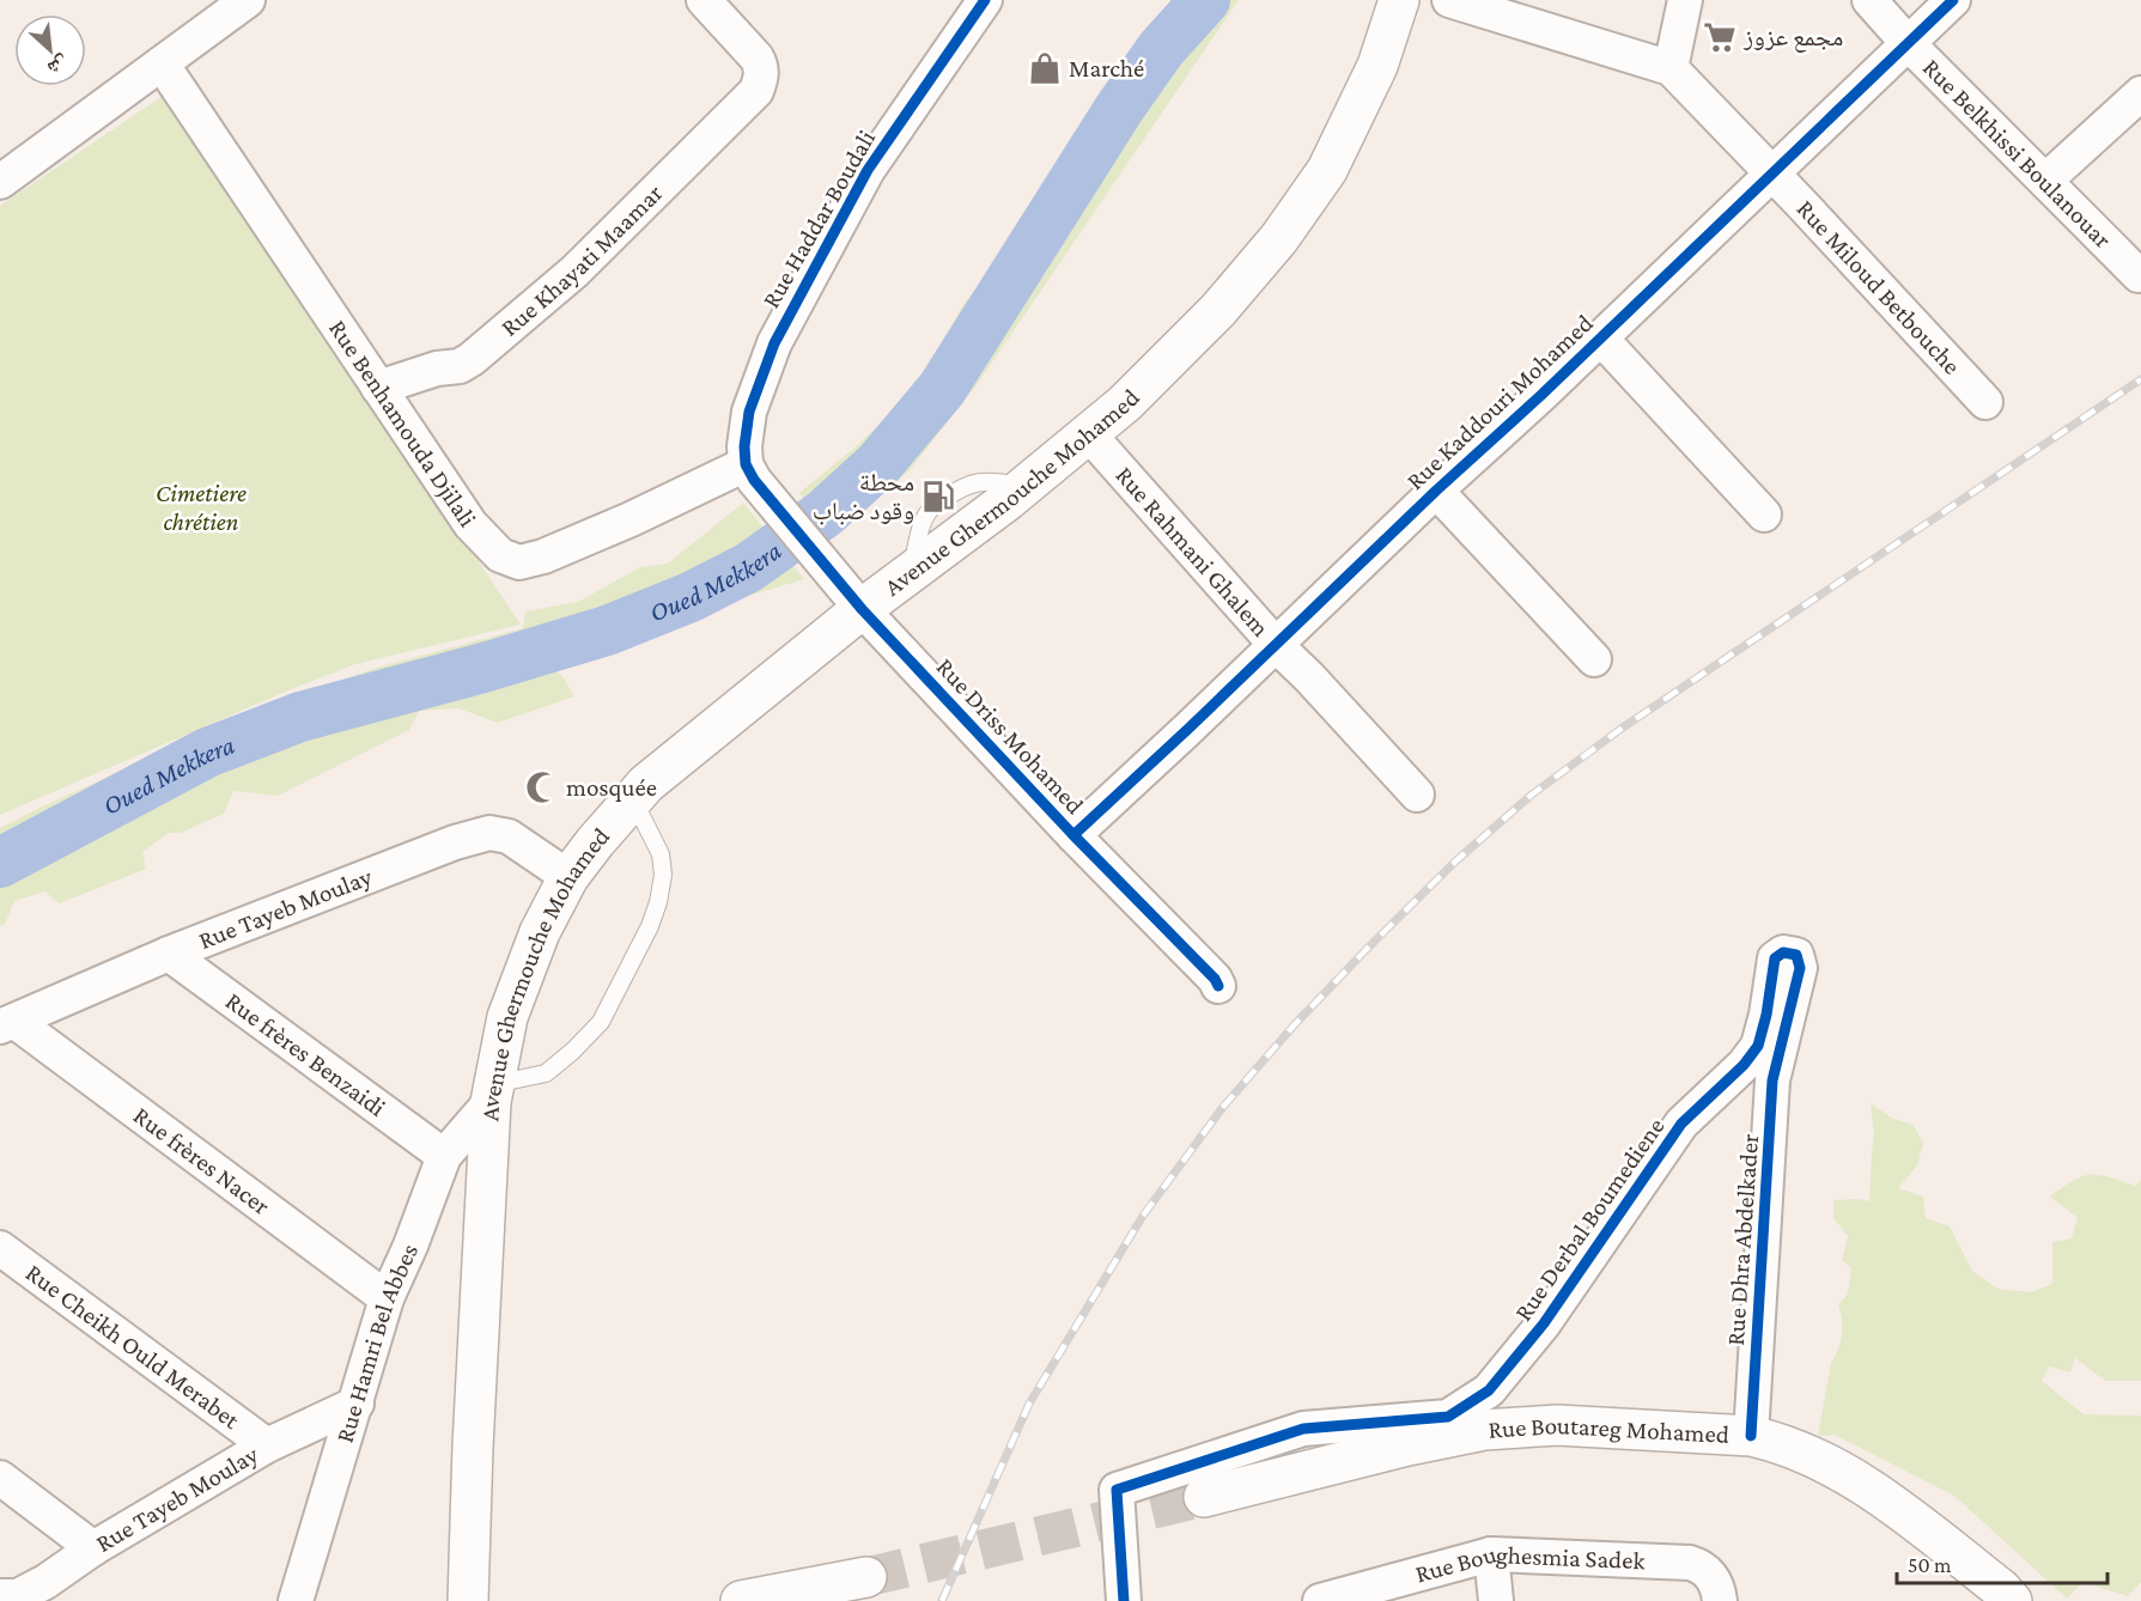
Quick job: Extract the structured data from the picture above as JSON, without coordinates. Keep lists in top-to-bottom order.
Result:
{
  "streets": {
    "main road": ["Avenue Ghermouche Mohamed", "Rue Boutareg Mohamed"],
    "street": [
      "Rue Belkhissi Boulanouar",
      "Rue Haddar Boudali",
      "Rue Khayati Maamar",
      "Rue Miloud Betbouche",
      "Rue Kaddouri Mohamed",
      "Rue Benhamouda Djilali",
      "Rue Rahmani Ghalem",
      "Rue Driss Mohamed",
      "Rue Tayeb Moulay",
      "Rue frères Benzaidi",
      "Rue frères Nacer",
      "Rue Derbal Boumediene",
      "Rue Dhra Abdelkader",
      "Rue Hamri Bel Abbes",
      "Rue Cheikh Ould Merabet",
      "Rue Boughesmia Sadek"
    ]
  },
  "crossings": [
    ["Rue Belkhissi Boulanouar", "Rue Kaddouri Mohamed"],
    ["Rue Haddar Boudali", "Rue Benhamouda Djilali"],
    ["Rue Haddar Boudali", "Rue Driss Mohamed"],
    ["Rue Khayati Maamar", "Rue Benhamouda Djilali"],
    ["Rue Miloud Betbouche", "Rue Kaddouri Mohamed"],
    ["Rue Kaddouri Mohamed", "Rue Rahmani Ghalem"],
    ["Rue Kaddouri Mohamed", "Rue Driss Mohamed"],
    ["Rue Benhamouda Djilali", "Rue Driss Mohamed"],
    ["Avenue Ghermouche Mohamed", "Rue Rahmani Ghalem"],
    ["Avenue Ghermouche Mohamed", "Rue Driss Mohamed"],
    ["Avenue Ghermouche Mohamed", "Rue Tayeb Moulay"],
    ["Avenue Ghermouche Mohamed", "Rue Hamri Bel Abbes"],
    ["Rue Tayeb Moulay", "Rue frères Benzaidi"],
    ["Rue Tayeb Moulay", "Rue frères Nacer"],
    ["Rue Tayeb Moulay", "Rue Hamri Bel Abbes"],
    ["Rue Tayeb Moulay", "Rue Cheikh Ould Merabet"],
    ["Rue frères Benzaidi", "Rue Hamri Bel Abbes"],
    ["Rue frères Nacer", "Rue Hamri Bel Abbes"],
    ["Rue Derbal Boumediene", "Rue Dhra Abdelkader"],
    ["Rue Dhra Abdelkader", "Rue Boutareg Mohamed"]
  ],
  "water": ["Oued Mekkera"],
  "parks": ["Cimetiere chrétien"],
  "places": {
    "supermarket": ["مجمع عزوز"],
    "shop": ["Marché"],
    "fuel station": ["محطة وقود ضباب"],
    "mosque": ["mosquée"]
  },
  "scale_bar": "50 m",
  "north": "bottom right"
}
